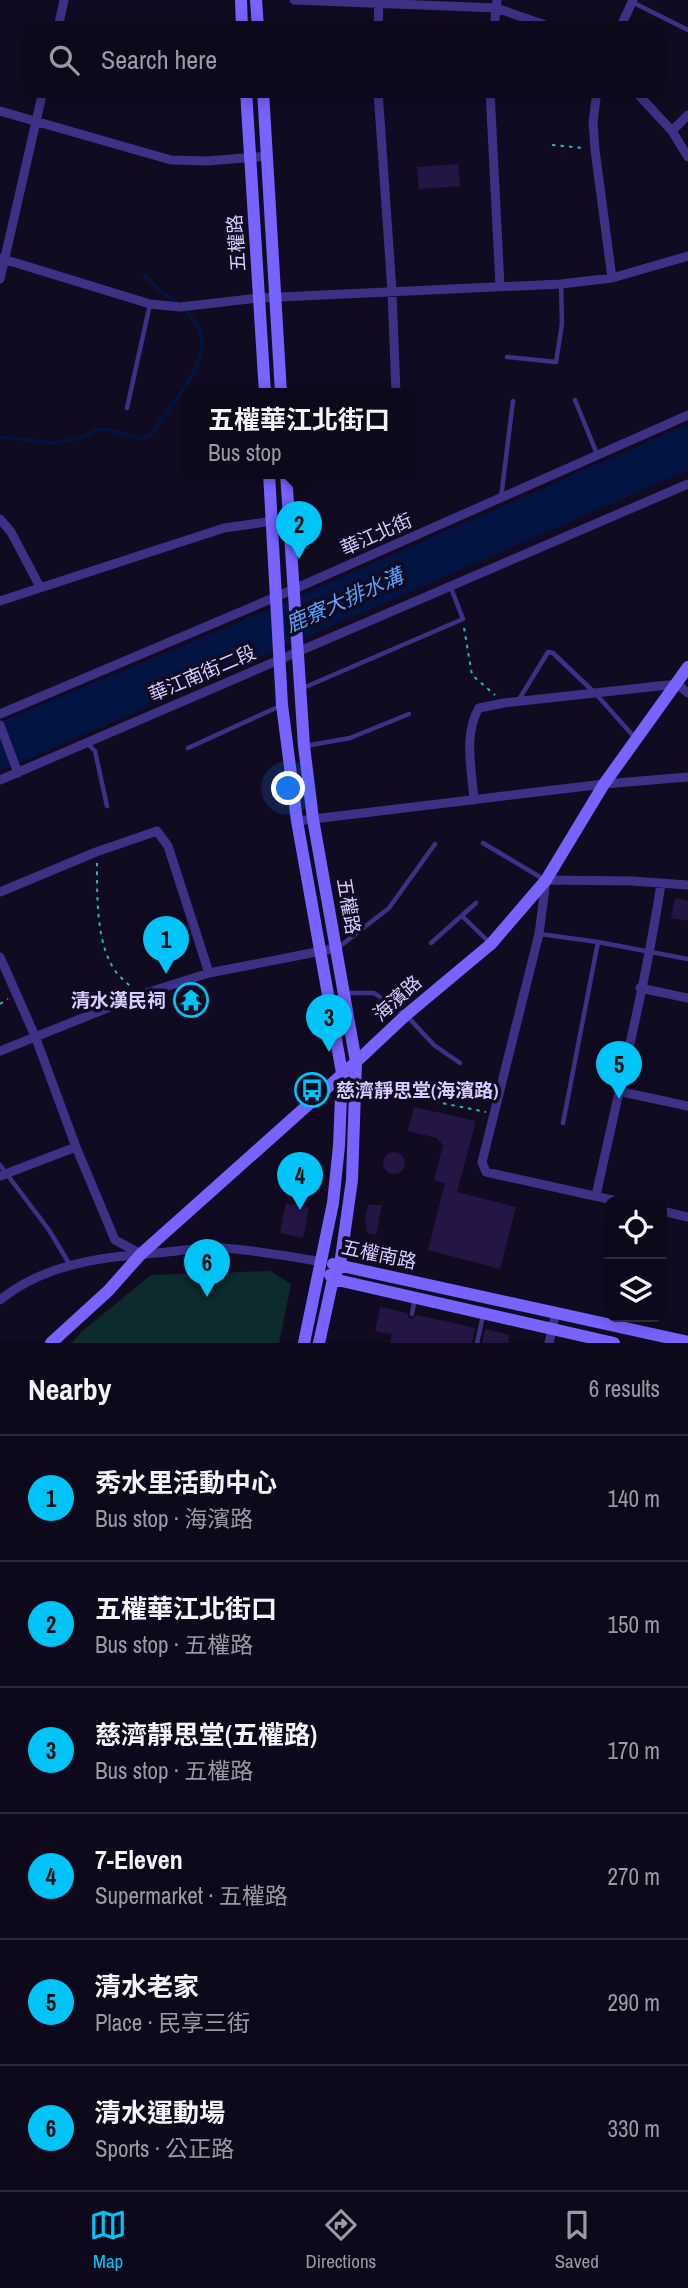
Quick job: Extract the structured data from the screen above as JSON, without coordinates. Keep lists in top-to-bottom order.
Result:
{
  "streets": {
    "street": [
      "五權路",
      "華江北街",
      "華江南街二段",
      "海濱路",
      "五權南路"
    ]
  },
  "crossings": [
    ["五權路", "華江北街"],
    ["五權路", "華江南街二段"],
    ["五權路", "海濱路"],
    ["五權路", "五權南路"]
  ],
  "water": ["鹿寮大排水溝"],
  "places": {
    "temple": ["清水漢民祠"],
    "bus stop": ["慈濟靜思堂(海濱路)"]
  },
  "page": {
    "search": "Search here",
    "popup": ["五權華江北街口", "Bus stop"],
    "pins": [
      "2",
      "1",
      "3",
      "5",
      "4",
      "6"
    ],
    "heading": ["Nearby", "6 results"],
    "list": [
      {
        "mark": "1",
        "name": "秀水里活動中心",
        "note": "Bus stop · 海濱路",
        "value": "140 m"
      },
      {
        "mark": "2",
        "name": "五權華江北街口",
        "note": "Bus stop · 五權路",
        "value": "150 m"
      },
      {
        "mark": "3",
        "name": "慈濟靜思堂(五權路)",
        "note": "Bus stop · 五權路",
        "value": "170 m"
      },
      {
        "mark": "4",
        "name": "7-Eleven",
        "note": "Supermarket · 五權路",
        "value": "270 m"
      },
      {
        "mark": "5",
        "name": "清水老家",
        "note": "Place · 民享三街",
        "value": "290 m"
      },
      {
        "mark": "6",
        "name": "清水運動場",
        "note": "Sports · 公正路",
        "value": "330 m"
      }
    ],
    "nav": ["Map", "Directions", "Saved"]
  }
}
